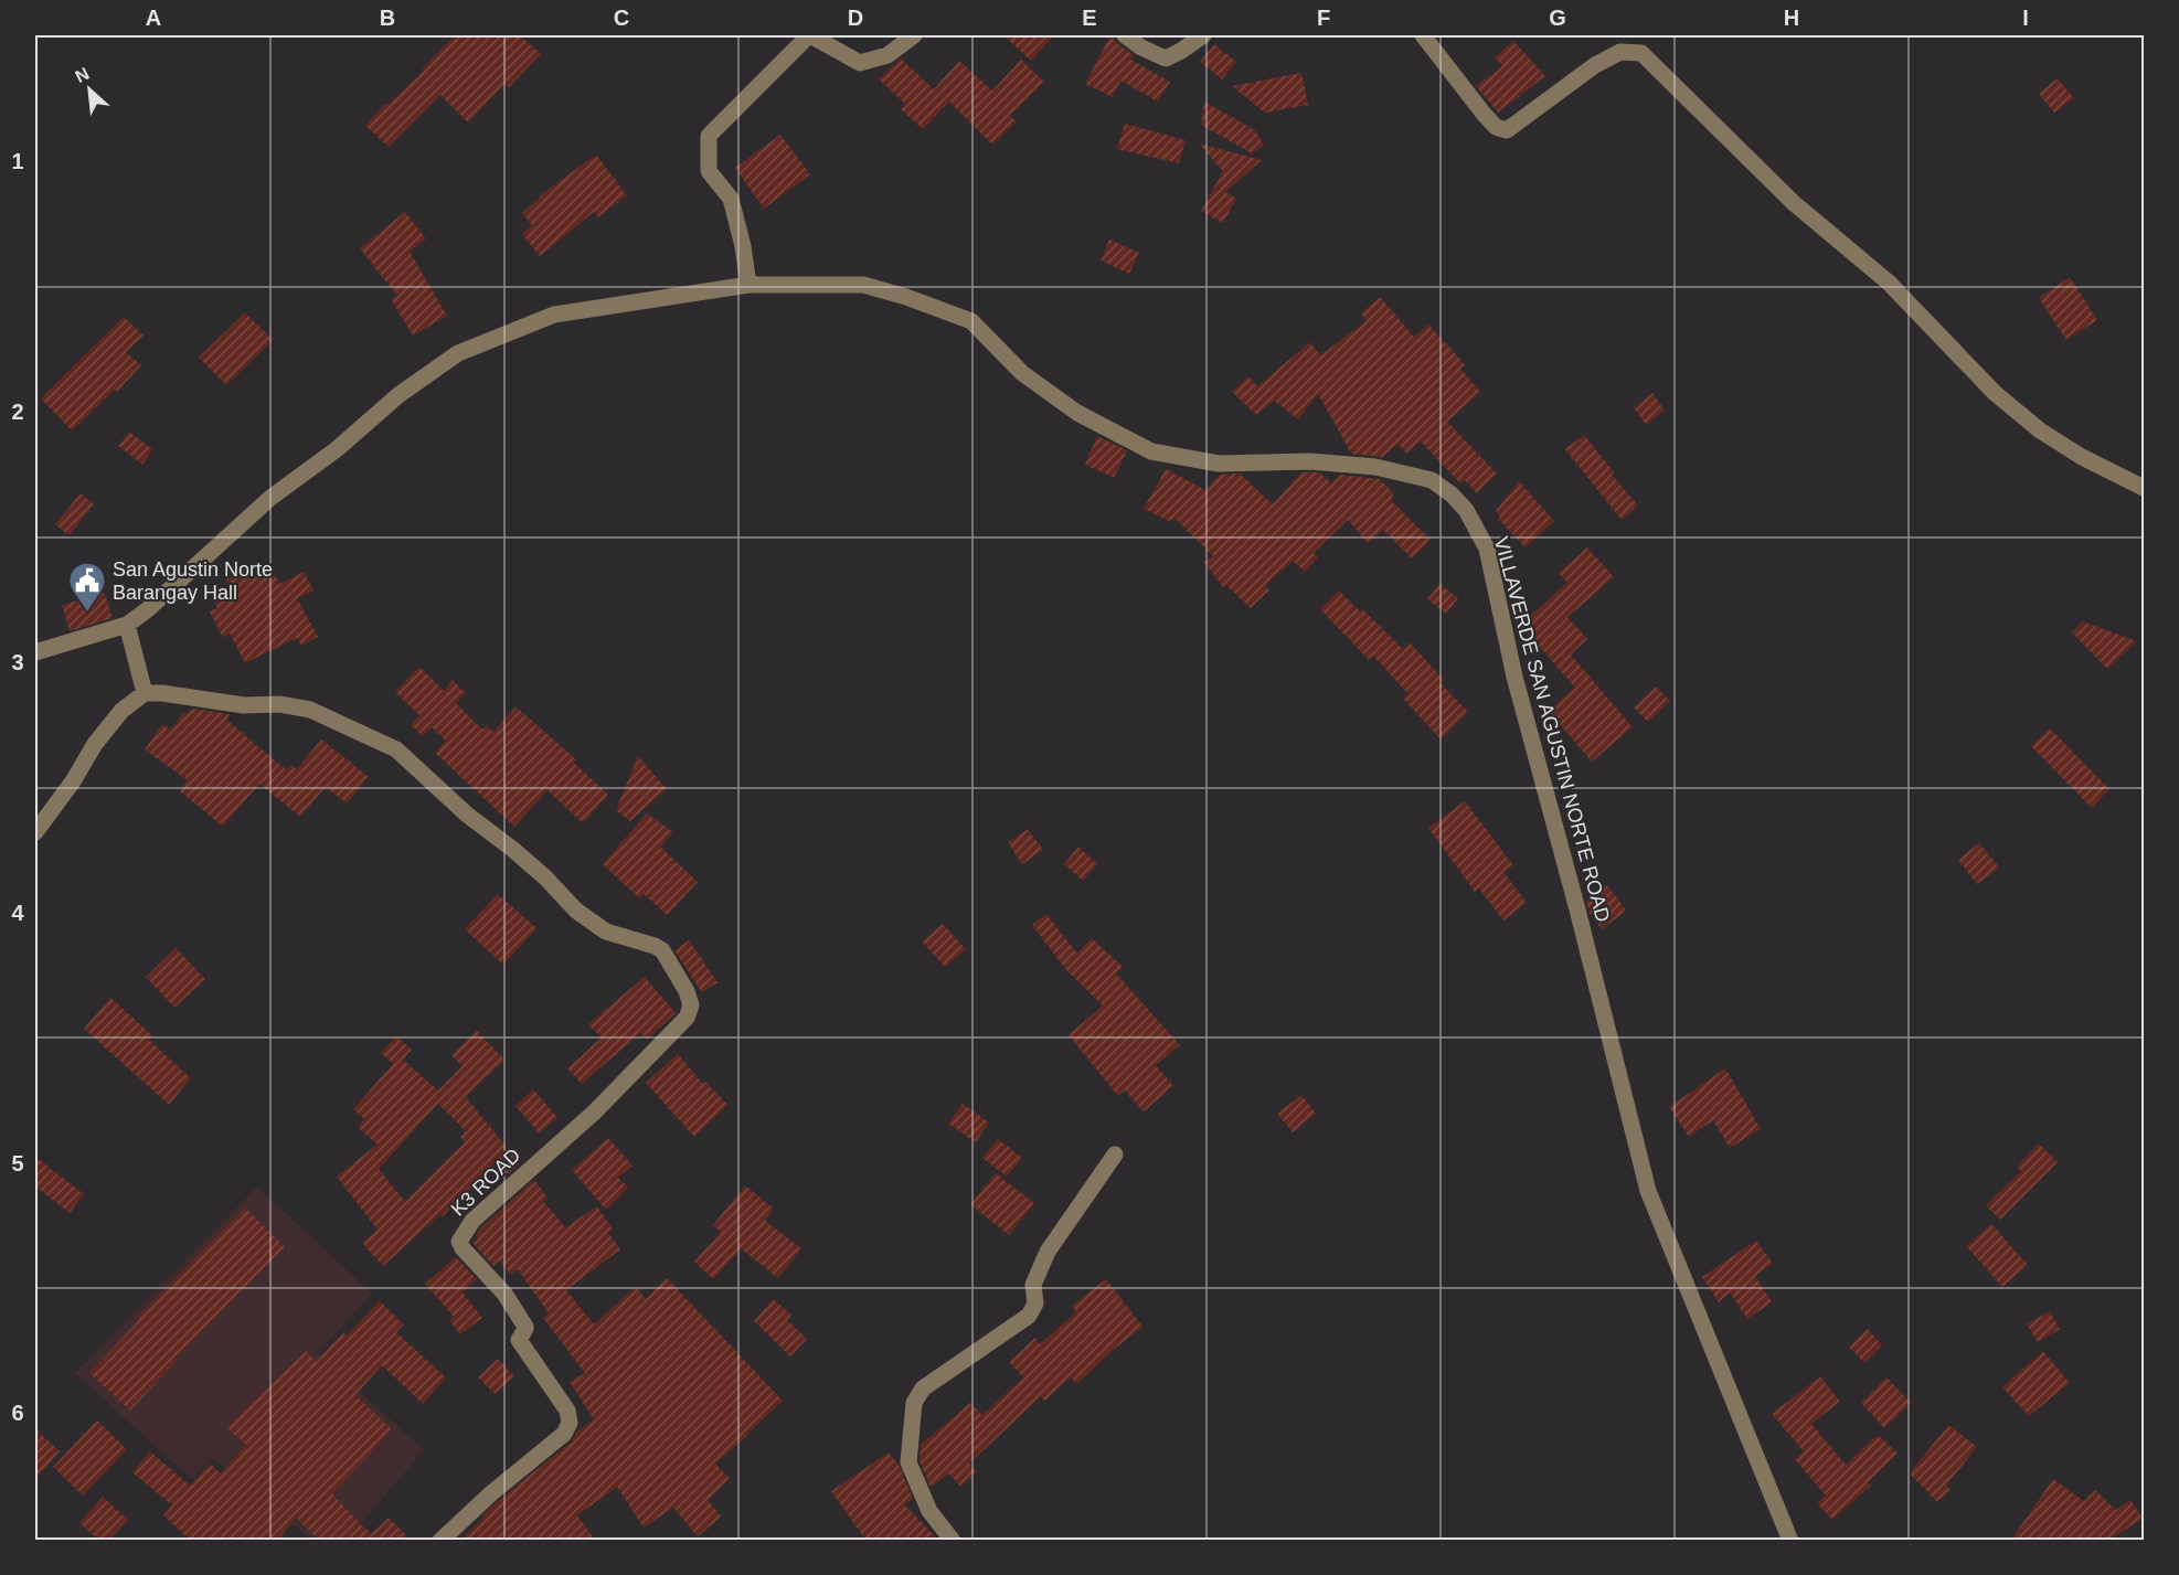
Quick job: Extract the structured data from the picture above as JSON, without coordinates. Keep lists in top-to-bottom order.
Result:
{
  "streets": {
    "street": ["VILLAVERDE SAN AGUSTIN NORTE ROAD", "K3 ROAD"]
  },
  "places": {
    "public building": ["San Agustin Norte Barangay Hall"]
  },
  "north": "top left",
  "grid": {
    "columns": [
      "A",
      "B",
      "C",
      "D",
      "E",
      "F",
      "G",
      "H",
      "I"
    ],
    "rows": [
      "1",
      "2",
      "3",
      "4",
      "5",
      "6"
    ]
  }
}
